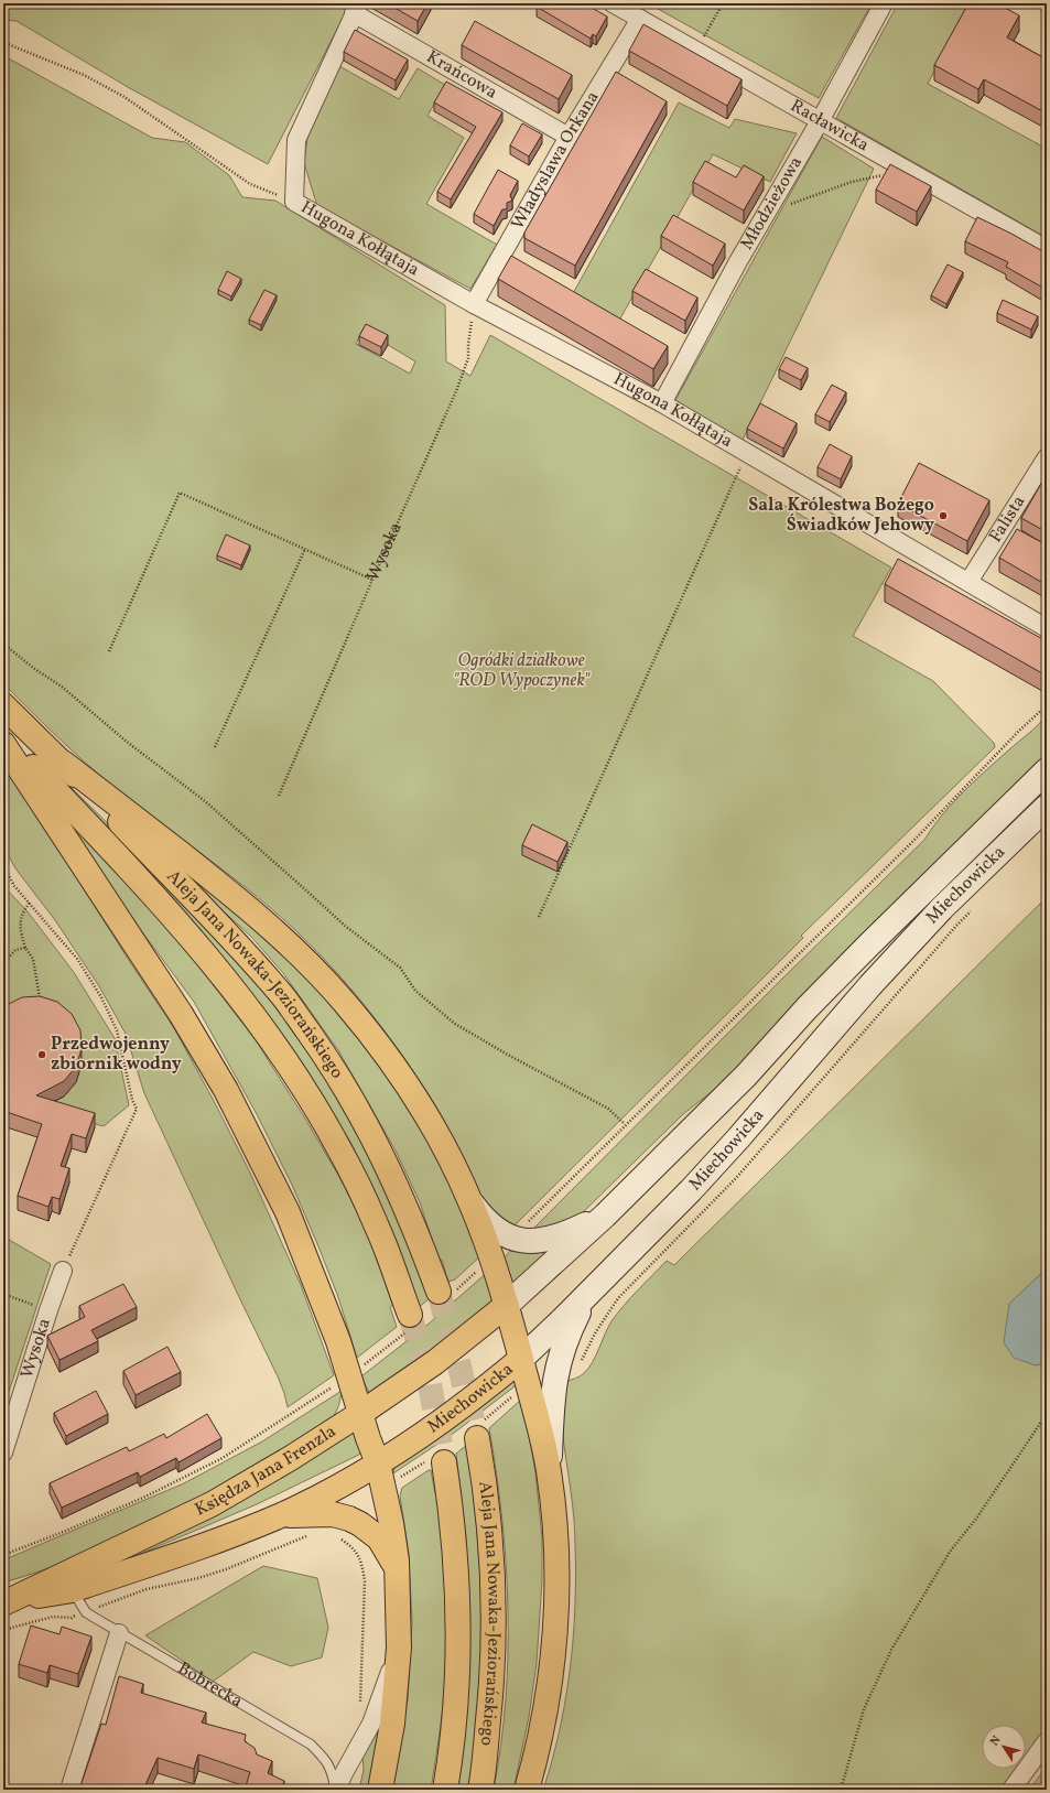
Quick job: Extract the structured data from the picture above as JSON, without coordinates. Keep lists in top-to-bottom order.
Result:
{
  "streets": {
    "main road": ["Miechowicka", "Aleja Jana Nowaka-Jeziorańskiego", "Księdza Jana Frenzla"],
    "street": [
      "Krańcowa",
      "Racławicka",
      "Władyslawa Orkana",
      "Młodzieżowa",
      "Hugona Kołłątaja",
      "Falista",
      "Wysoka"
    ],
    "lane": ["Bobrecka"]
  },
  "crossings": [
    ["Krańcowa", "Władyslawa Orkana"],
    ["Racławicka", "Władyslawa Orkana"],
    ["Racławicka", "Młodzieżowa"],
    ["Władyslawa Orkana", "Hugona Kołłątaja"],
    ["Władyslawa Orkana", "Wysoka"],
    ["Młodzieżowa", "Hugona Kołłątaja"],
    ["Hugona Kołłątaja", "Falista"],
    ["Hugona Kołłątaja", "Wysoka"],
    ["Miechowicka", "Księdza Jana Frenzla"],
    ["Księdza Jana Frenzla", "Bobrecka"]
  ],
  "parks": ["Ogródki działkowe \"ROD Wypoczynek\""],
  "places": ["Sala Królestwa Bożego Świadków Jehowy", "Przedwojenny zbiornik wodny"],
  "north": "top left"
}
